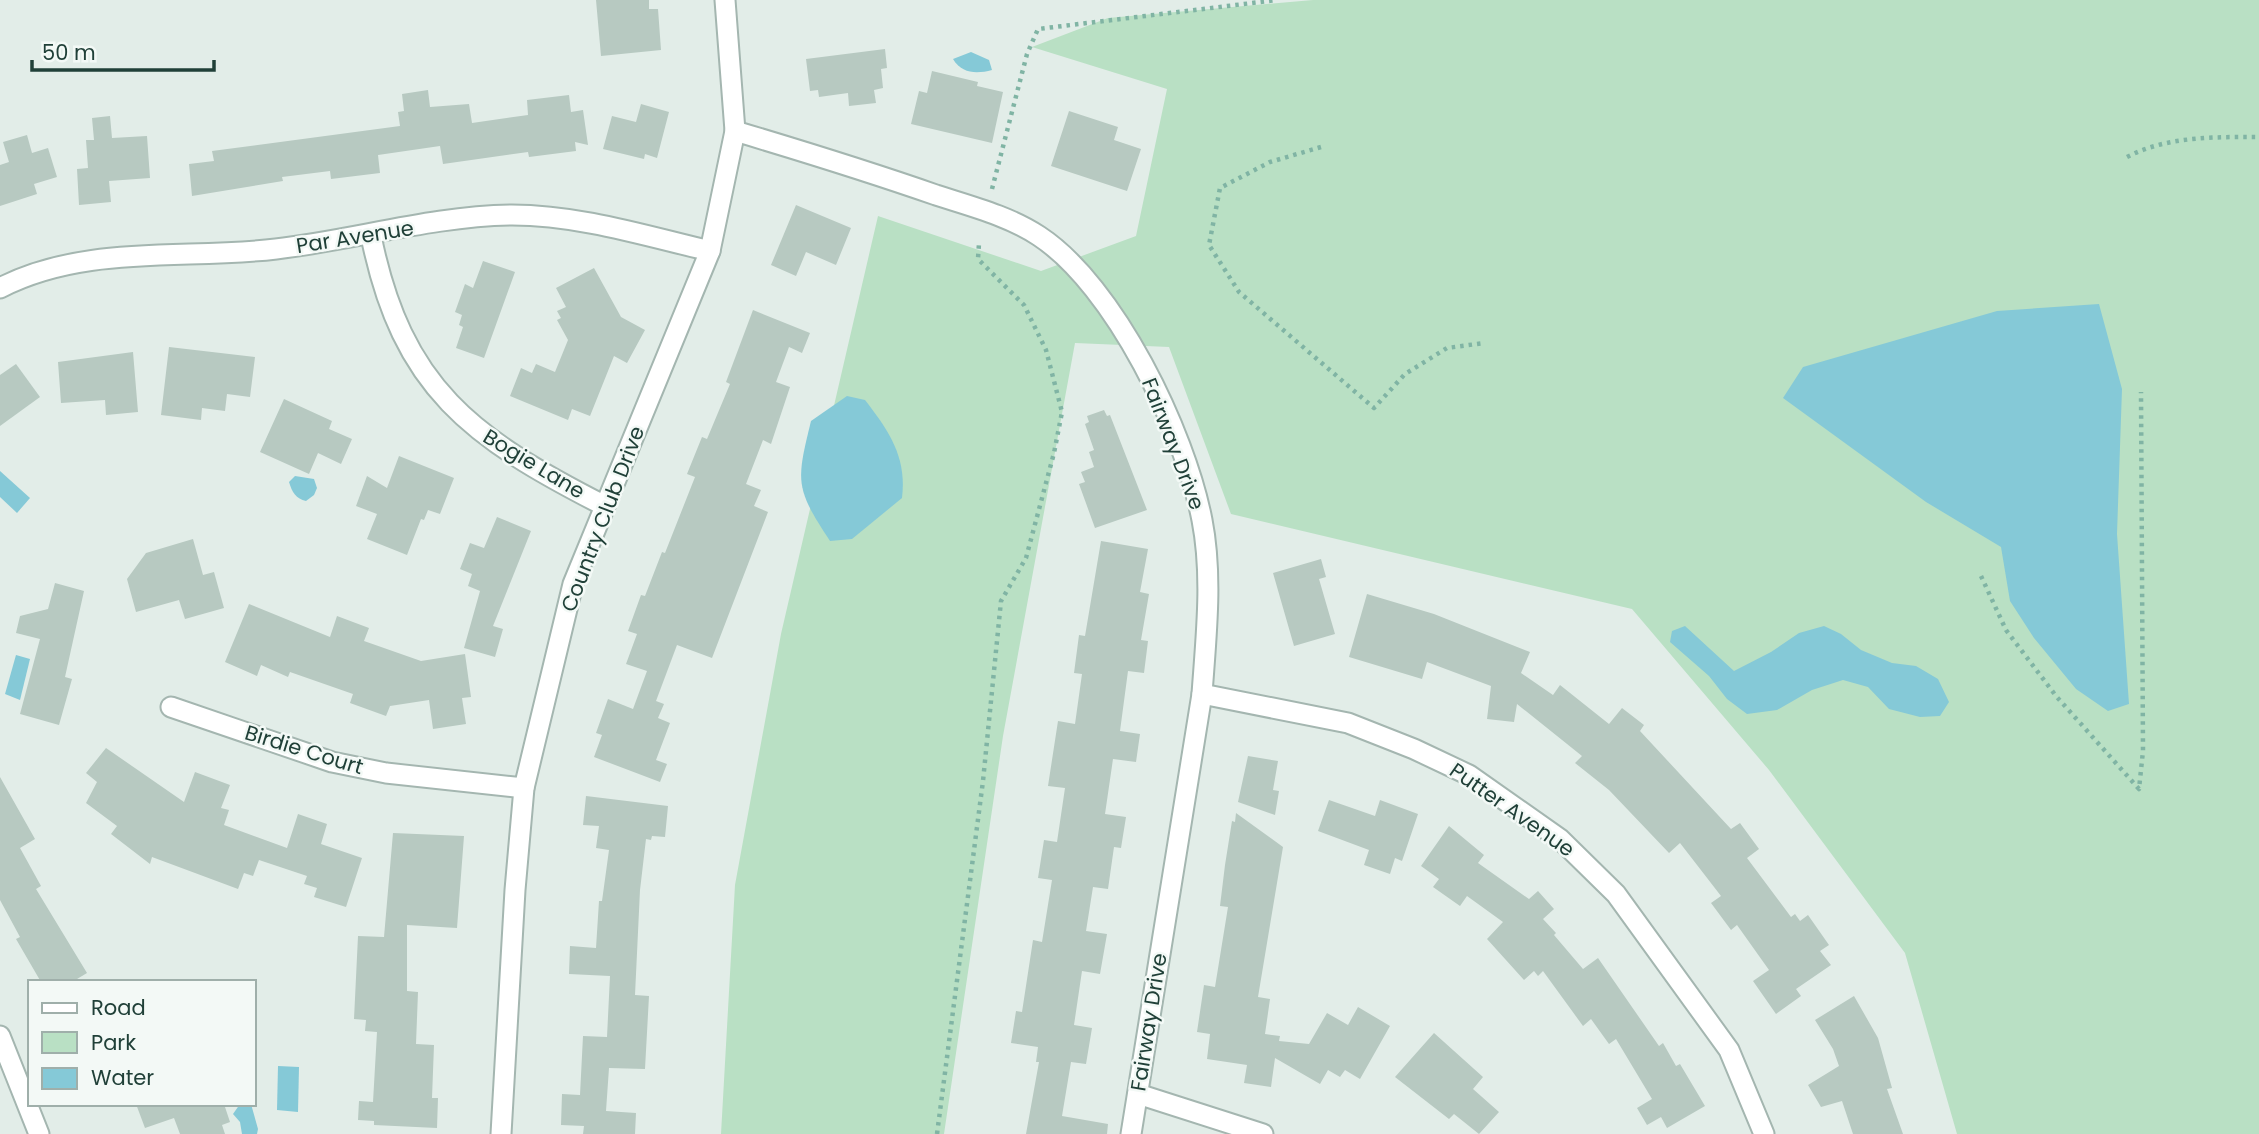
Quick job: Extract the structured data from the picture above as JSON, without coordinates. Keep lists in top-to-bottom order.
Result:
{
  "streets": {
    "street": [
      "Par Avenue",
      "Fairway Drive",
      "Bogie Lane",
      "Country Club Drive",
      "Birdie Court",
      "Putter Avenue"
    ]
  },
  "crossings": [
    ["Par Avenue", "Bogie Lane"],
    ["Par Avenue", "Country Club Drive"],
    ["Fairway Drive", "Country Club Drive"],
    ["Fairway Drive", "Putter Avenue"],
    ["Bogie Lane", "Country Club Drive"],
    ["Country Club Drive", "Birdie Court"]
  ],
  "legend": ["Road", "Park", "Water"],
  "scale_bar": "50 m"
}
